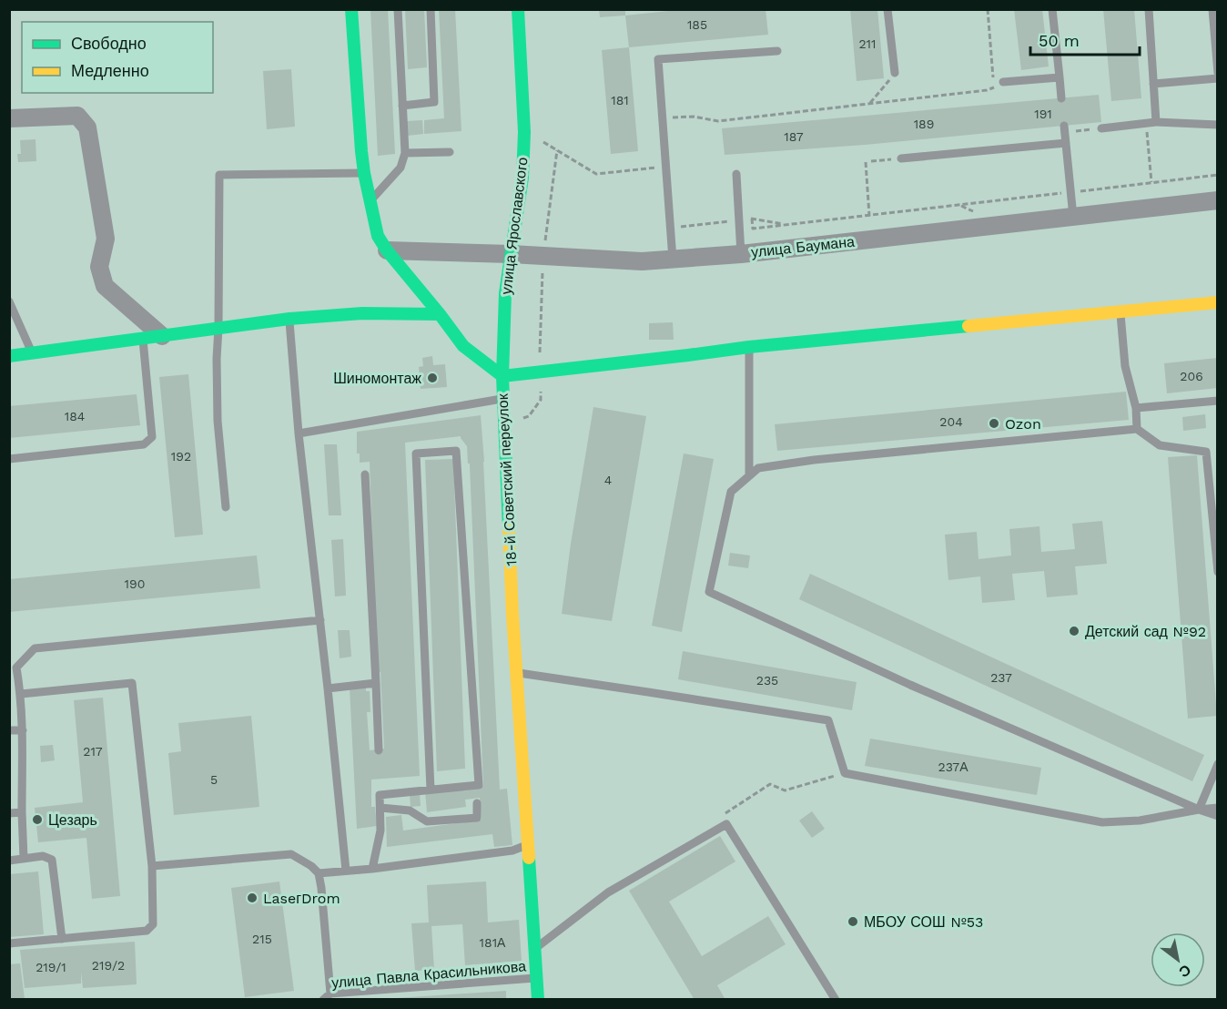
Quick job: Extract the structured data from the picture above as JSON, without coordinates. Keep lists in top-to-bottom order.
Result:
{
  "streets": {
    "street": ["улица Ярославского", "улица Баумана", "18-й Советский переулок"],
    "lane": ["улица Павла Красильникова"]
  },
  "crossings": [
    ["улица Ярославского", "улица Баумана"],
    ["улица Ярославского", "18-й Советский переулок"],
    ["улица Баумана", "18-й Советский переулок"],
    ["18-й Советский переулок", "улица Павла Красильникова"]
  ],
  "places": [
    "Шиномонтаж",
    "Ozon",
    "Детский сад №92",
    "Цезарь",
    "LaseгDrom",
    "МБОУ СОШ №53"
  ],
  "house_numbers": [
    "185",
    "211",
    "181",
    "191",
    "189",
    "187",
    "206",
    "184",
    "204",
    "192",
    "4",
    "190",
    "237",
    "235",
    "217",
    "237А",
    "5",
    "215",
    "181А",
    "219/2",
    "219/1"
  ],
  "legend": ["Свободно", "Медленно"],
  "scale_bar": "50 m",
  "north": "bottom right"
}
